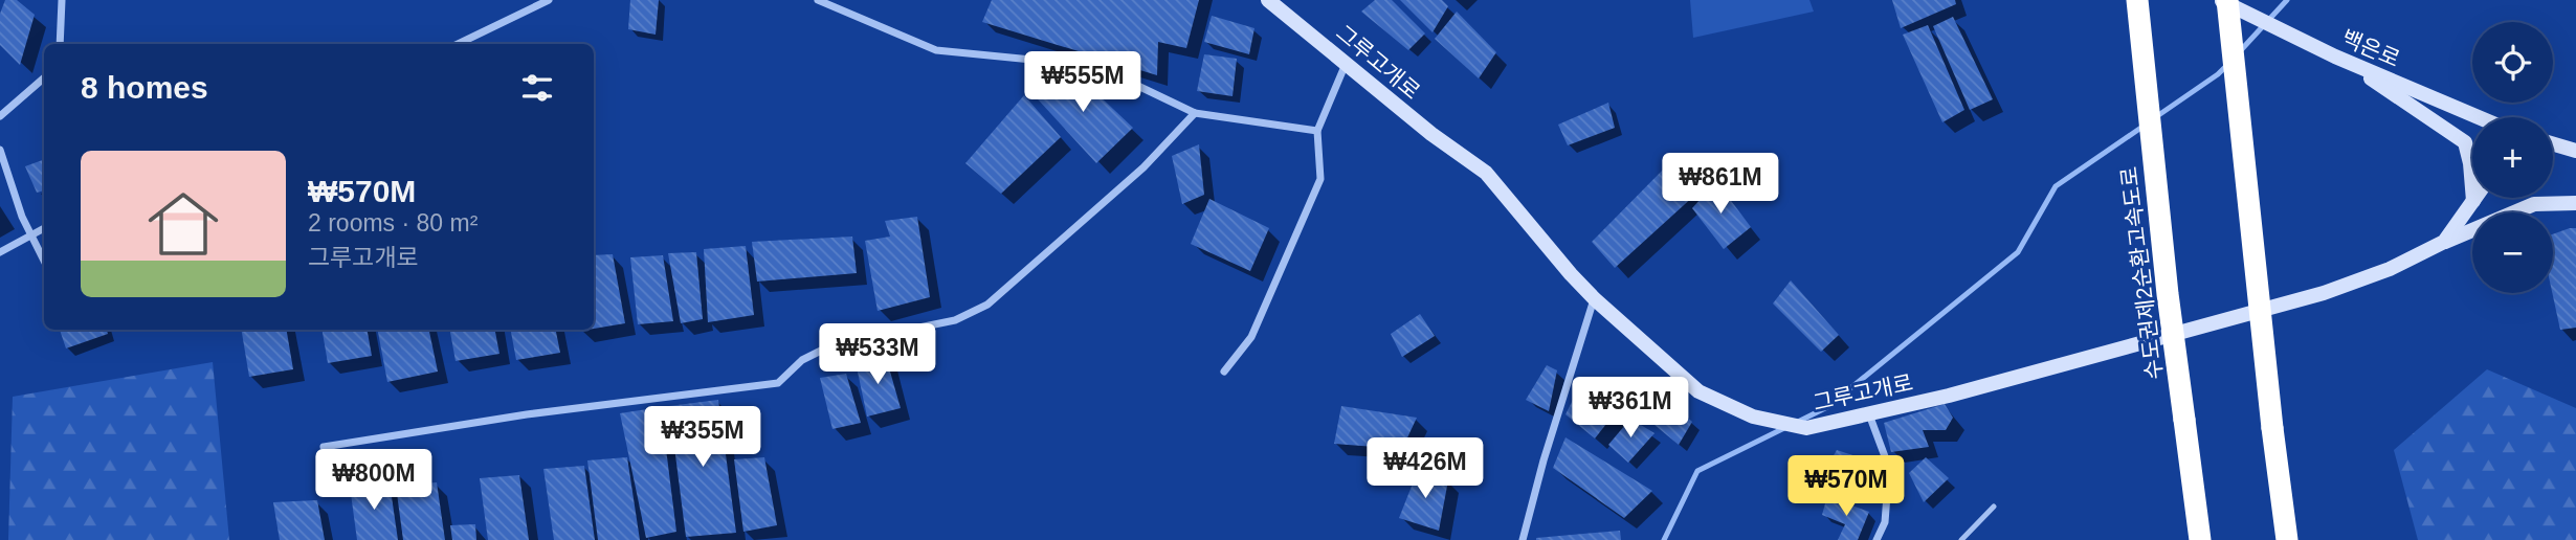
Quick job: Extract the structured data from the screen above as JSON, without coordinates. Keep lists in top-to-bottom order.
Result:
{
  "streets": {
    "highway": ["수도권제2순환고속도로"],
    "street": ["백은로", "그루고개로"]
  },
  "page": {
    "map_buttons": ["+", "−"],
    "heading": "8 homes",
    "price": [
      "₩555M",
      "₩861M",
      "₩533M",
      "₩361M",
      "₩355M",
      "₩426M",
      "₩800M",
      "₩570M"
    ],
    "list": [
      {
        "name": "₩570M",
        "note": "2 rooms · 80 m² · 그루고개로"
      }
    ]
  }
}
